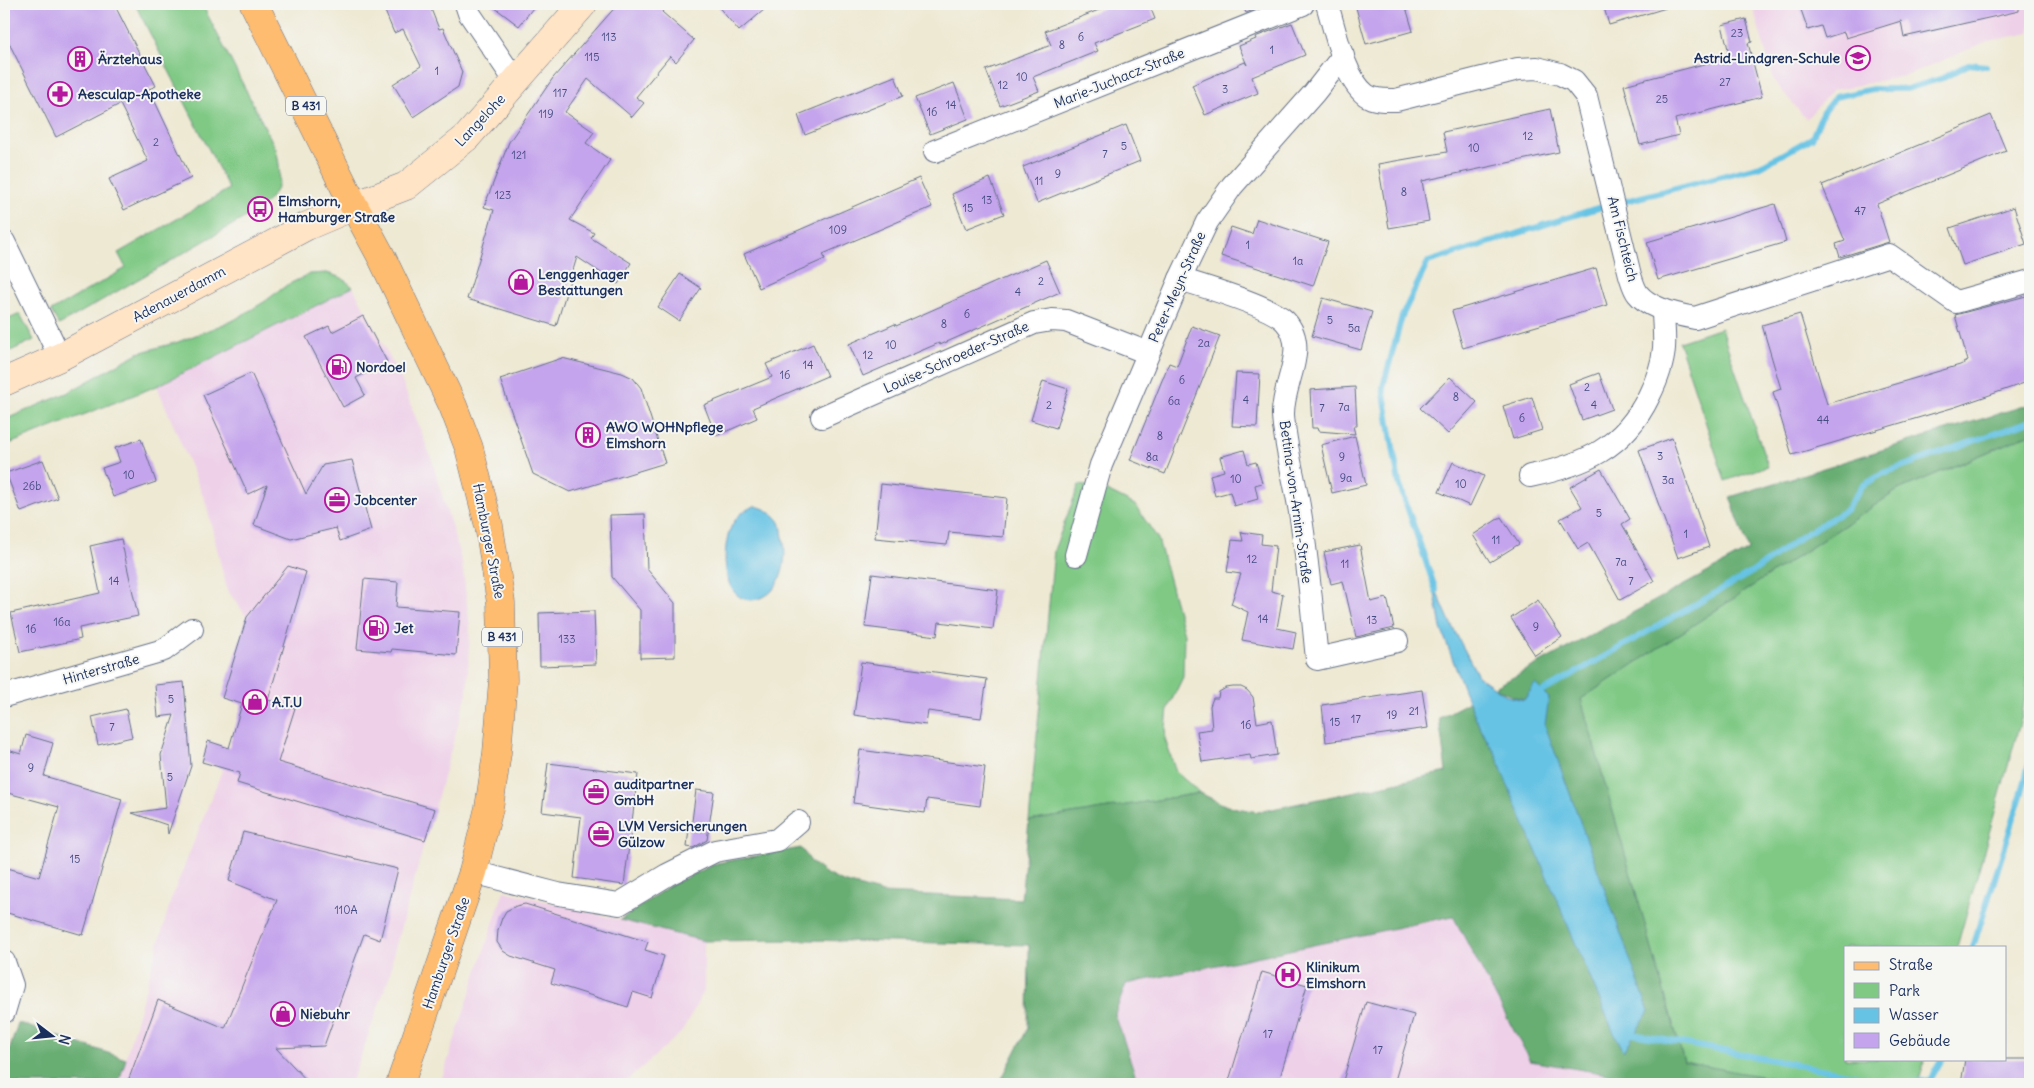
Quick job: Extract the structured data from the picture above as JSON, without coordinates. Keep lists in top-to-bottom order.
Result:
{
  "streets": {
    "main road": ["B 431", "Hamburger Straße"],
    "street": [
      "Marie-Juchacz-Straße",
      "Langelohe",
      "Am Fischteich",
      "Peter-Meyn-Straße",
      "Adenauerdamm",
      "Louise-Schroeder-Straße",
      "Bettina-von-Arnim-Straße",
      "Hinterstraße"
    ]
  },
  "crossings": [
    ["Langelohe", "Adenauerdamm"],
    ["Langelohe", "Hamburger Straße"],
    ["Am Fischteich", "Peter-Meyn-Straße"],
    ["Peter-Meyn-Straße", "Louise-Schroeder-Straße"],
    ["Peter-Meyn-Straße", "Bettina-von-Arnim-Straße"],
    ["Adenauerdamm", "Hamburger Straße"]
  ],
  "places": {
    "school or university": ["Astrid-Lindgren-Schule"],
    "building": ["Ärztehaus", "AWO WOHNpflege Elmshorn"],
    "pharmacy": ["Aesculap-Apotheke"],
    "bus stop": ["Elmshorn, Hamburger Straße"],
    "shop": ["Lenggenhager Bestattungen", "A.T.U", "Niebuhr"],
    "fuel station": ["Nordoel", "Jet"],
    "office": ["Jobcenter", "auditpartner GmbH", "LVM Versicherungen Gülzow"],
    "hospital": ["Klinikum Elmshorn"]
  },
  "house_numbers": [
    "23",
    "113",
    "6",
    "8",
    "1",
    "115",
    "1",
    "10",
    "27",
    "12",
    "3",
    "117",
    "25",
    "14",
    "16",
    "119",
    "12",
    "2",
    "5",
    "10",
    "7",
    "121",
    "9",
    "11",
    "8",
    "123",
    "13",
    "15",
    "47",
    "109",
    "1",
    "1a",
    "2",
    "4",
    "6",
    "5",
    "8",
    "5a",
    "2a",
    "10",
    "12",
    "14",
    "16",
    "6",
    "2",
    "8",
    "4",
    "6a",
    "2",
    "4",
    "7a",
    "7",
    "6",
    "44",
    "8",
    "3",
    "8a",
    "9",
    "10",
    "9a",
    "10",
    "3a",
    "10",
    "26b",
    "5",
    "1",
    "11",
    "12",
    "7a",
    "11",
    "14",
    "7",
    "14",
    "13",
    "16a",
    "9",
    "16",
    "133",
    "5",
    "21",
    "19",
    "17",
    "15",
    "16",
    "7",
    "9",
    "5",
    "15",
    "110A",
    "17",
    "17"
  ],
  "legend": [
    "Straße",
    "Park",
    "Wasser",
    "Gebäude"
  ],
  "north": "right"
}
